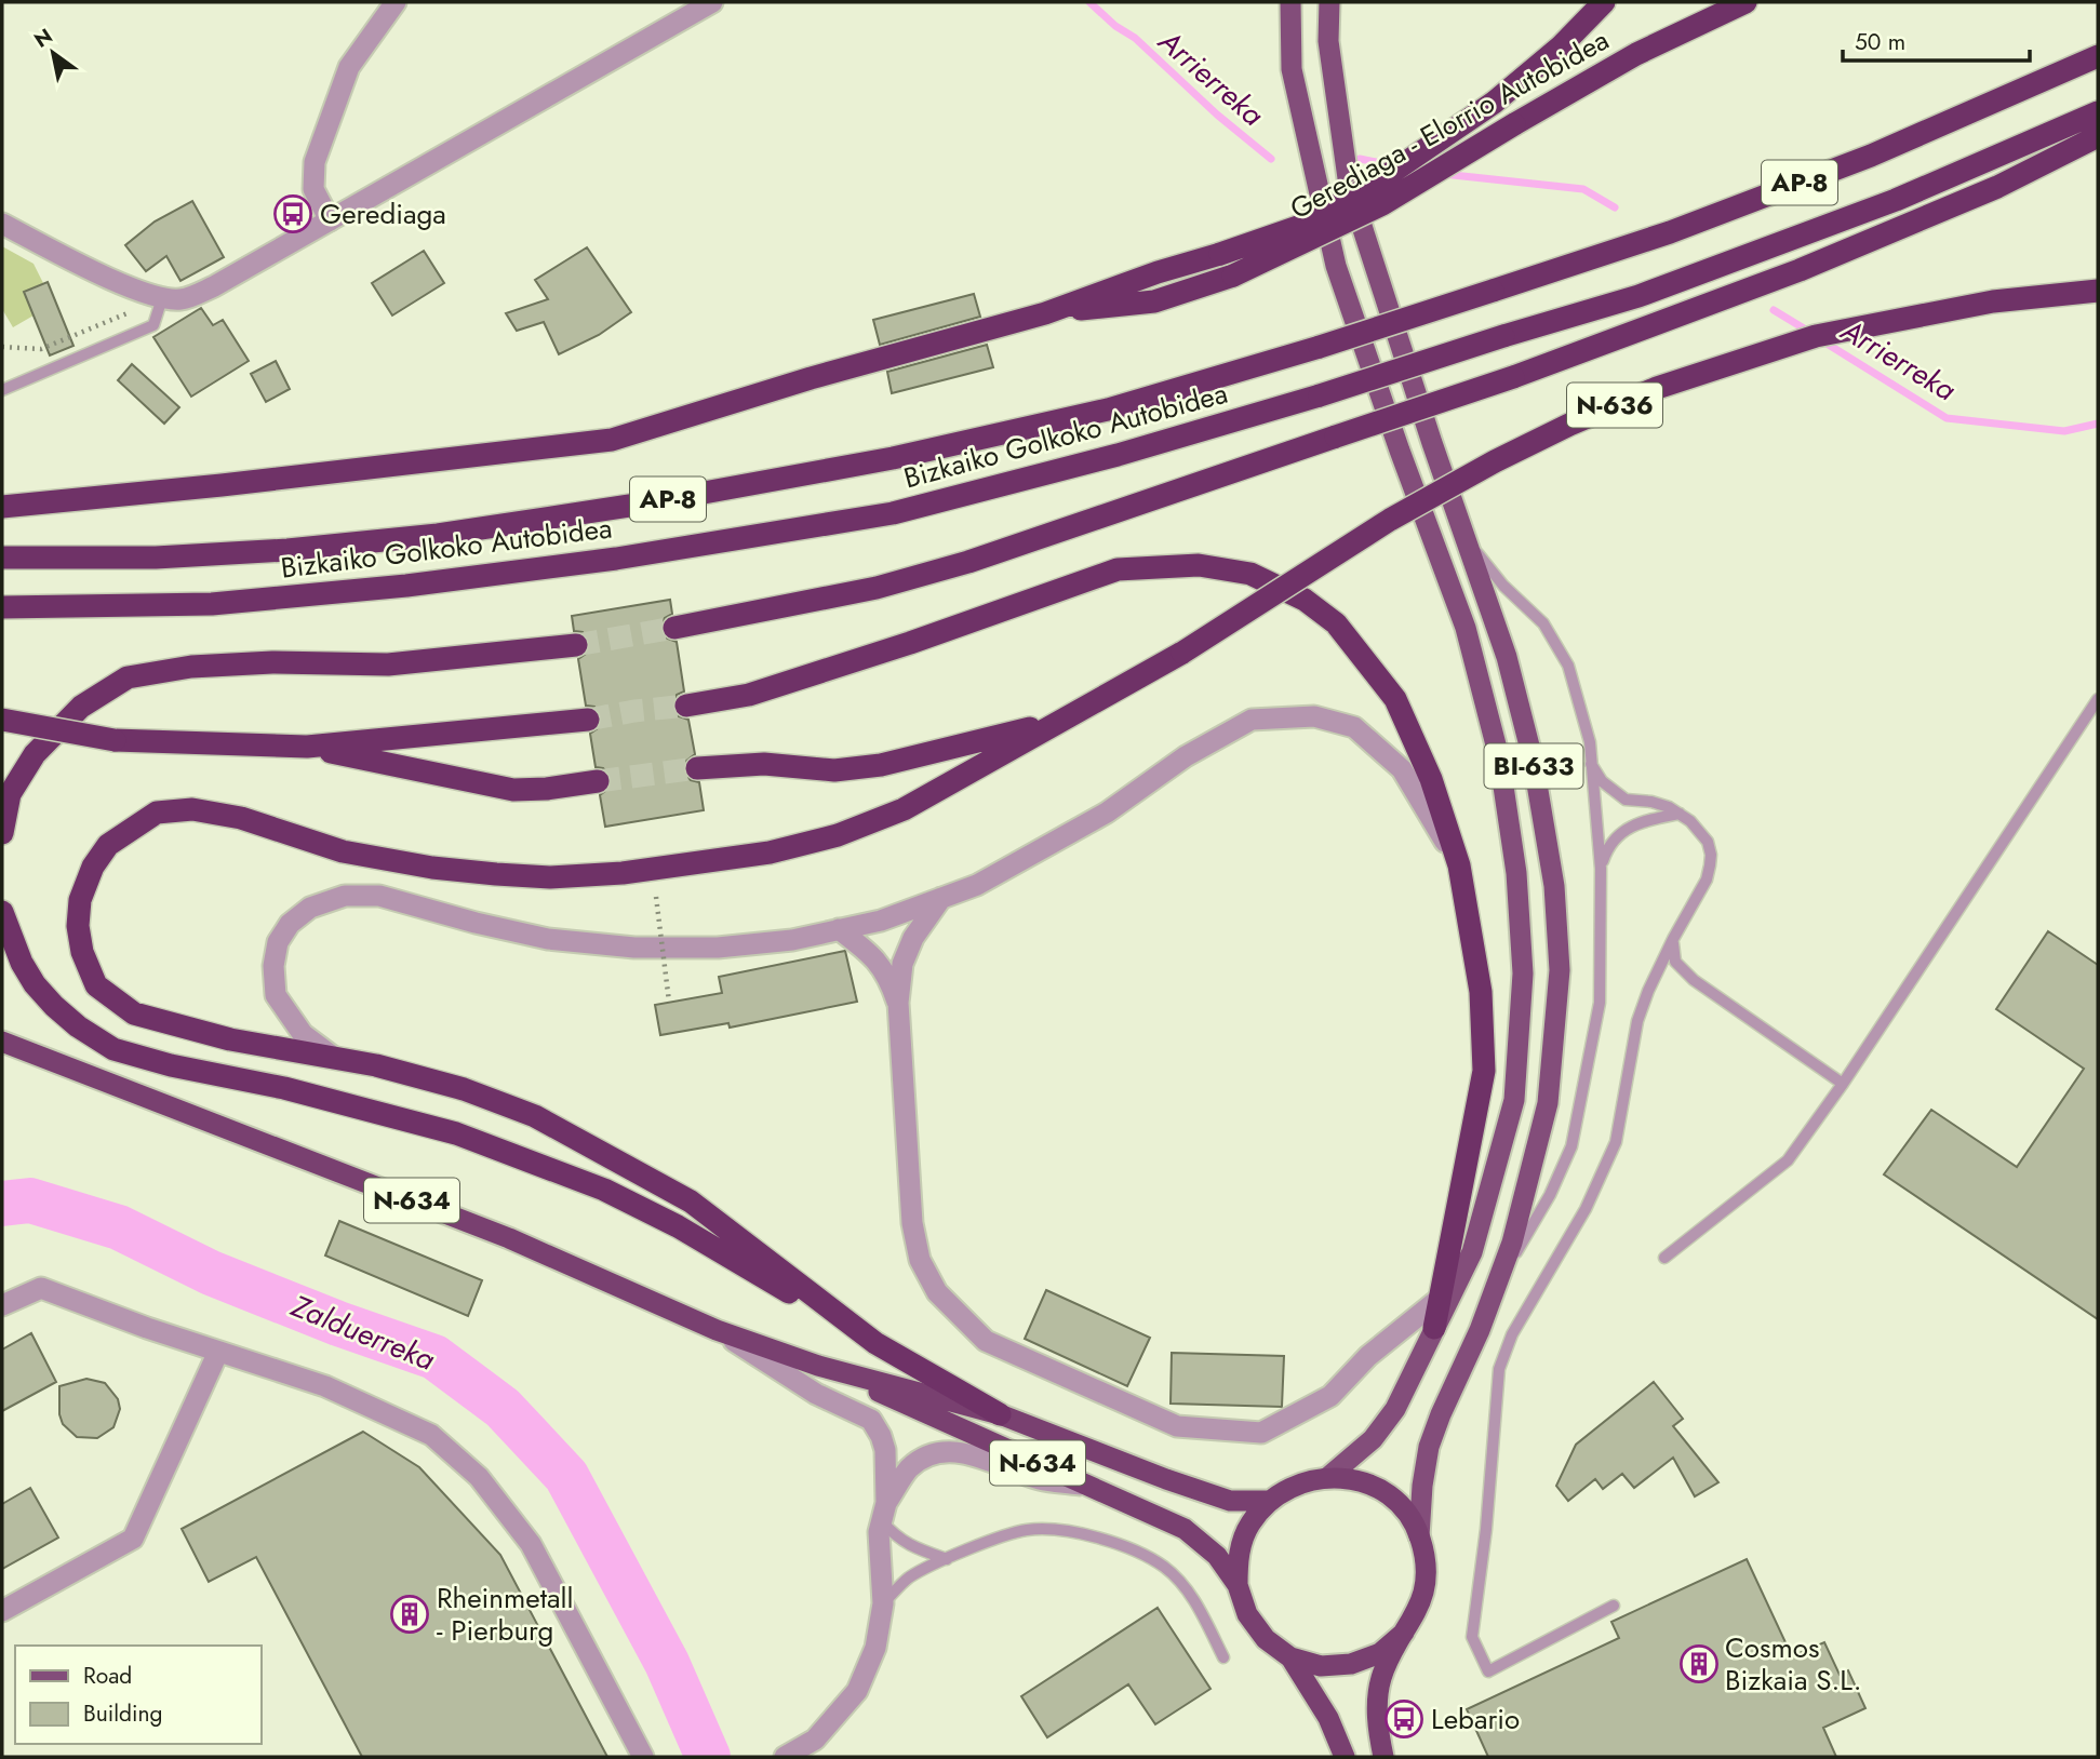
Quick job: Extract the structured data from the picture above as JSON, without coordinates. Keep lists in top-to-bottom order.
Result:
{
  "streets": {
    "highway": [
      "Gerediaga - Elorrio Autobidea",
      "AP-8",
      "N-636",
      "Bizkaiko Golkoko Autobidea",
      "N-634"
    ],
    "main road": ["BI-633"]
  },
  "crossings": [
    ["BI-633", "N-634"]
  ],
  "water": ["Arrierreka", "Zalduerreka"],
  "places": {
    "bus stop": ["Gerediaga", "Lebario"],
    "building": ["Rheinmetall - Pierburg", "Cosmos Bizkaia S.L."]
  },
  "legend": ["Road", "Building"],
  "scale_bar": "50 m",
  "north": "top left"
}
